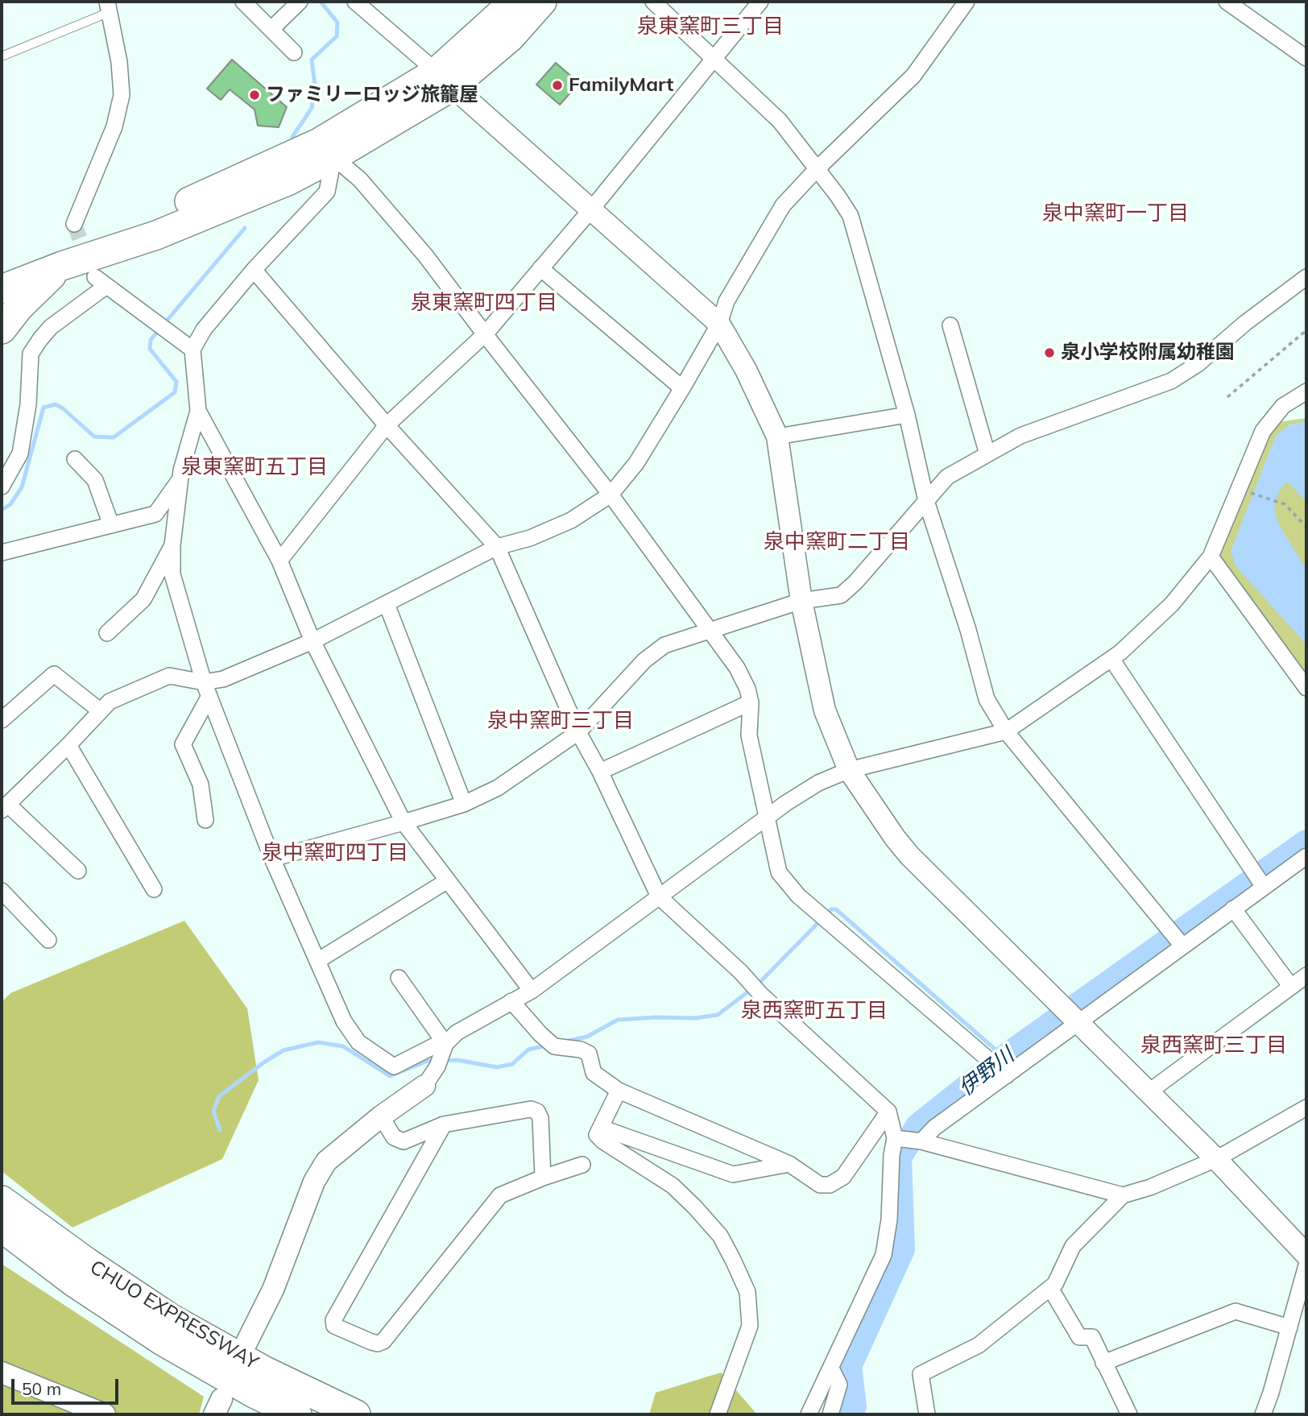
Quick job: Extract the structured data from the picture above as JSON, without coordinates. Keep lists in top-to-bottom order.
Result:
{
  "streets": {
    "highway": ["CHUO EXPRESSWAY"]
  },
  "districts": [
    "泉東窯町三丁目",
    "泉中窯町一丁目",
    "泉東窯町四丁目",
    "泉東窯町五丁目",
    "泉中窯町二丁目",
    "泉中窯町三丁目",
    "泉中窯町四丁目",
    "泉西窯町五丁目",
    "泉西窯町三丁目"
  ],
  "water": ["伊野川"],
  "places": ["FamilyMart", "ファミリーロッジ旅籠屋", "泉小学校附属幼稚園"],
  "scale_bar": "50 m"
}
